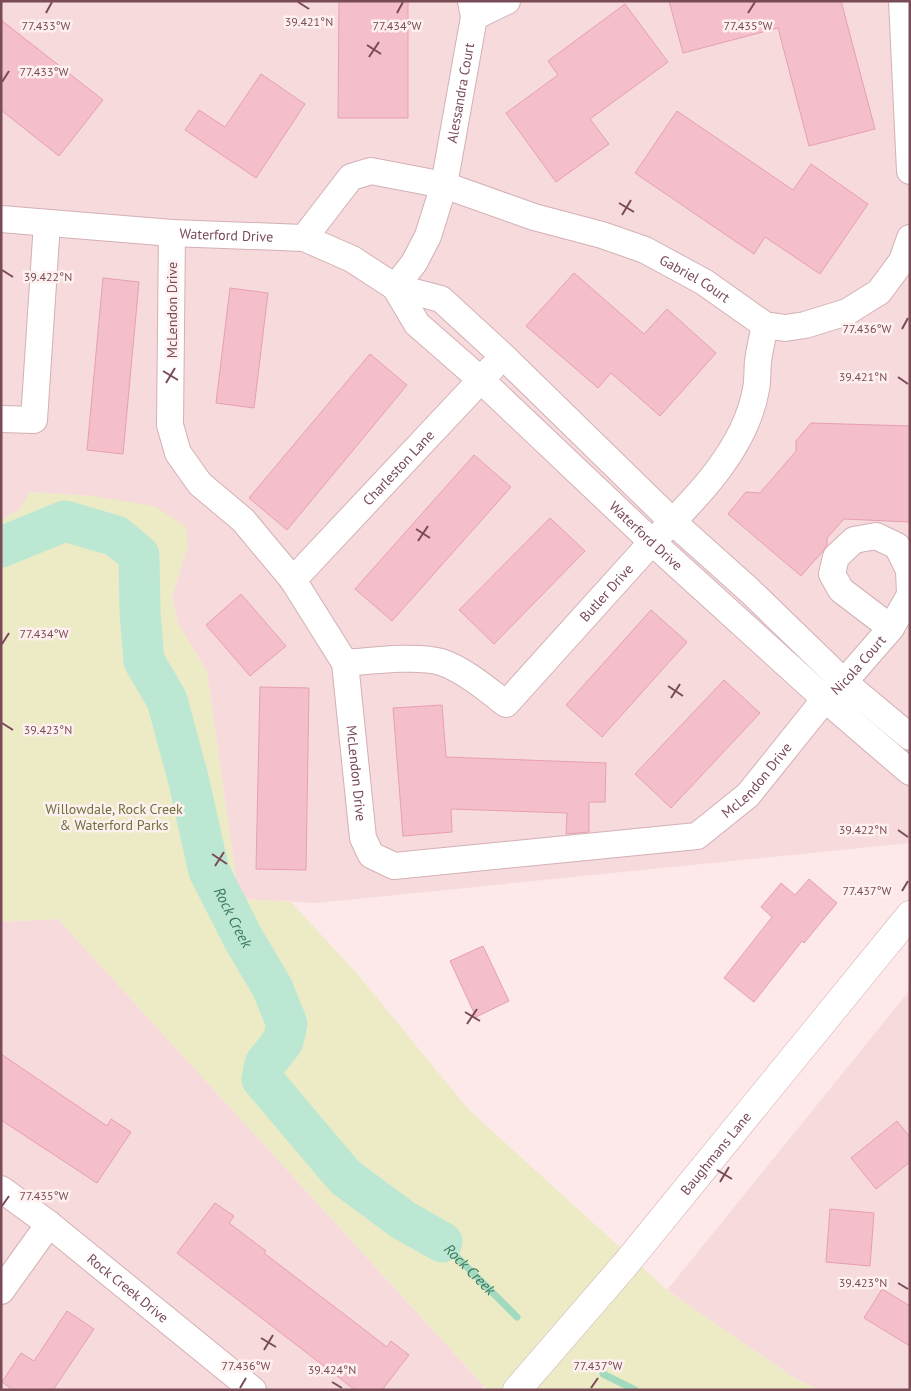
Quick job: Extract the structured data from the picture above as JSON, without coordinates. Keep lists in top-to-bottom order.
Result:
{
  "streets": {
    "main road": ["Baughmans Lane"],
    "street": [
      "Alessandra Court",
      "Waterford Drive",
      "Gabriel Court",
      "McLendon Drive",
      "Charleston Lane",
      "Butler Drive",
      "Nicola Court",
      "Rock Creek Drive"
    ]
  },
  "crossings": [
    ["Alessandra Court", "Waterford Drive"],
    ["Alessandra Court", "Gabriel Court"],
    ["Waterford Drive", "McLendon Drive"],
    ["Waterford Drive", "Charleston Lane"],
    ["Waterford Drive", "Butler Drive"],
    ["Waterford Drive", "Nicola Court"],
    ["Gabriel Court", "Butler Drive"],
    ["McLendon Drive", "Charleston Lane"],
    ["McLendon Drive", "Butler Drive"],
    ["McLendon Drive", "Nicola Court"]
  ],
  "water": ["Rock Creek"],
  "parks": ["Willowdale, Rock Creek & Waterford Parks"],
  "coordinates": [
    "39.421°N",
    "77.433°W",
    "77.434°W",
    "77.435°W",
    "39.422°N",
    "77.436°W",
    "39.423°N",
    "77.437°W",
    "39.424°N"
  ]
}
